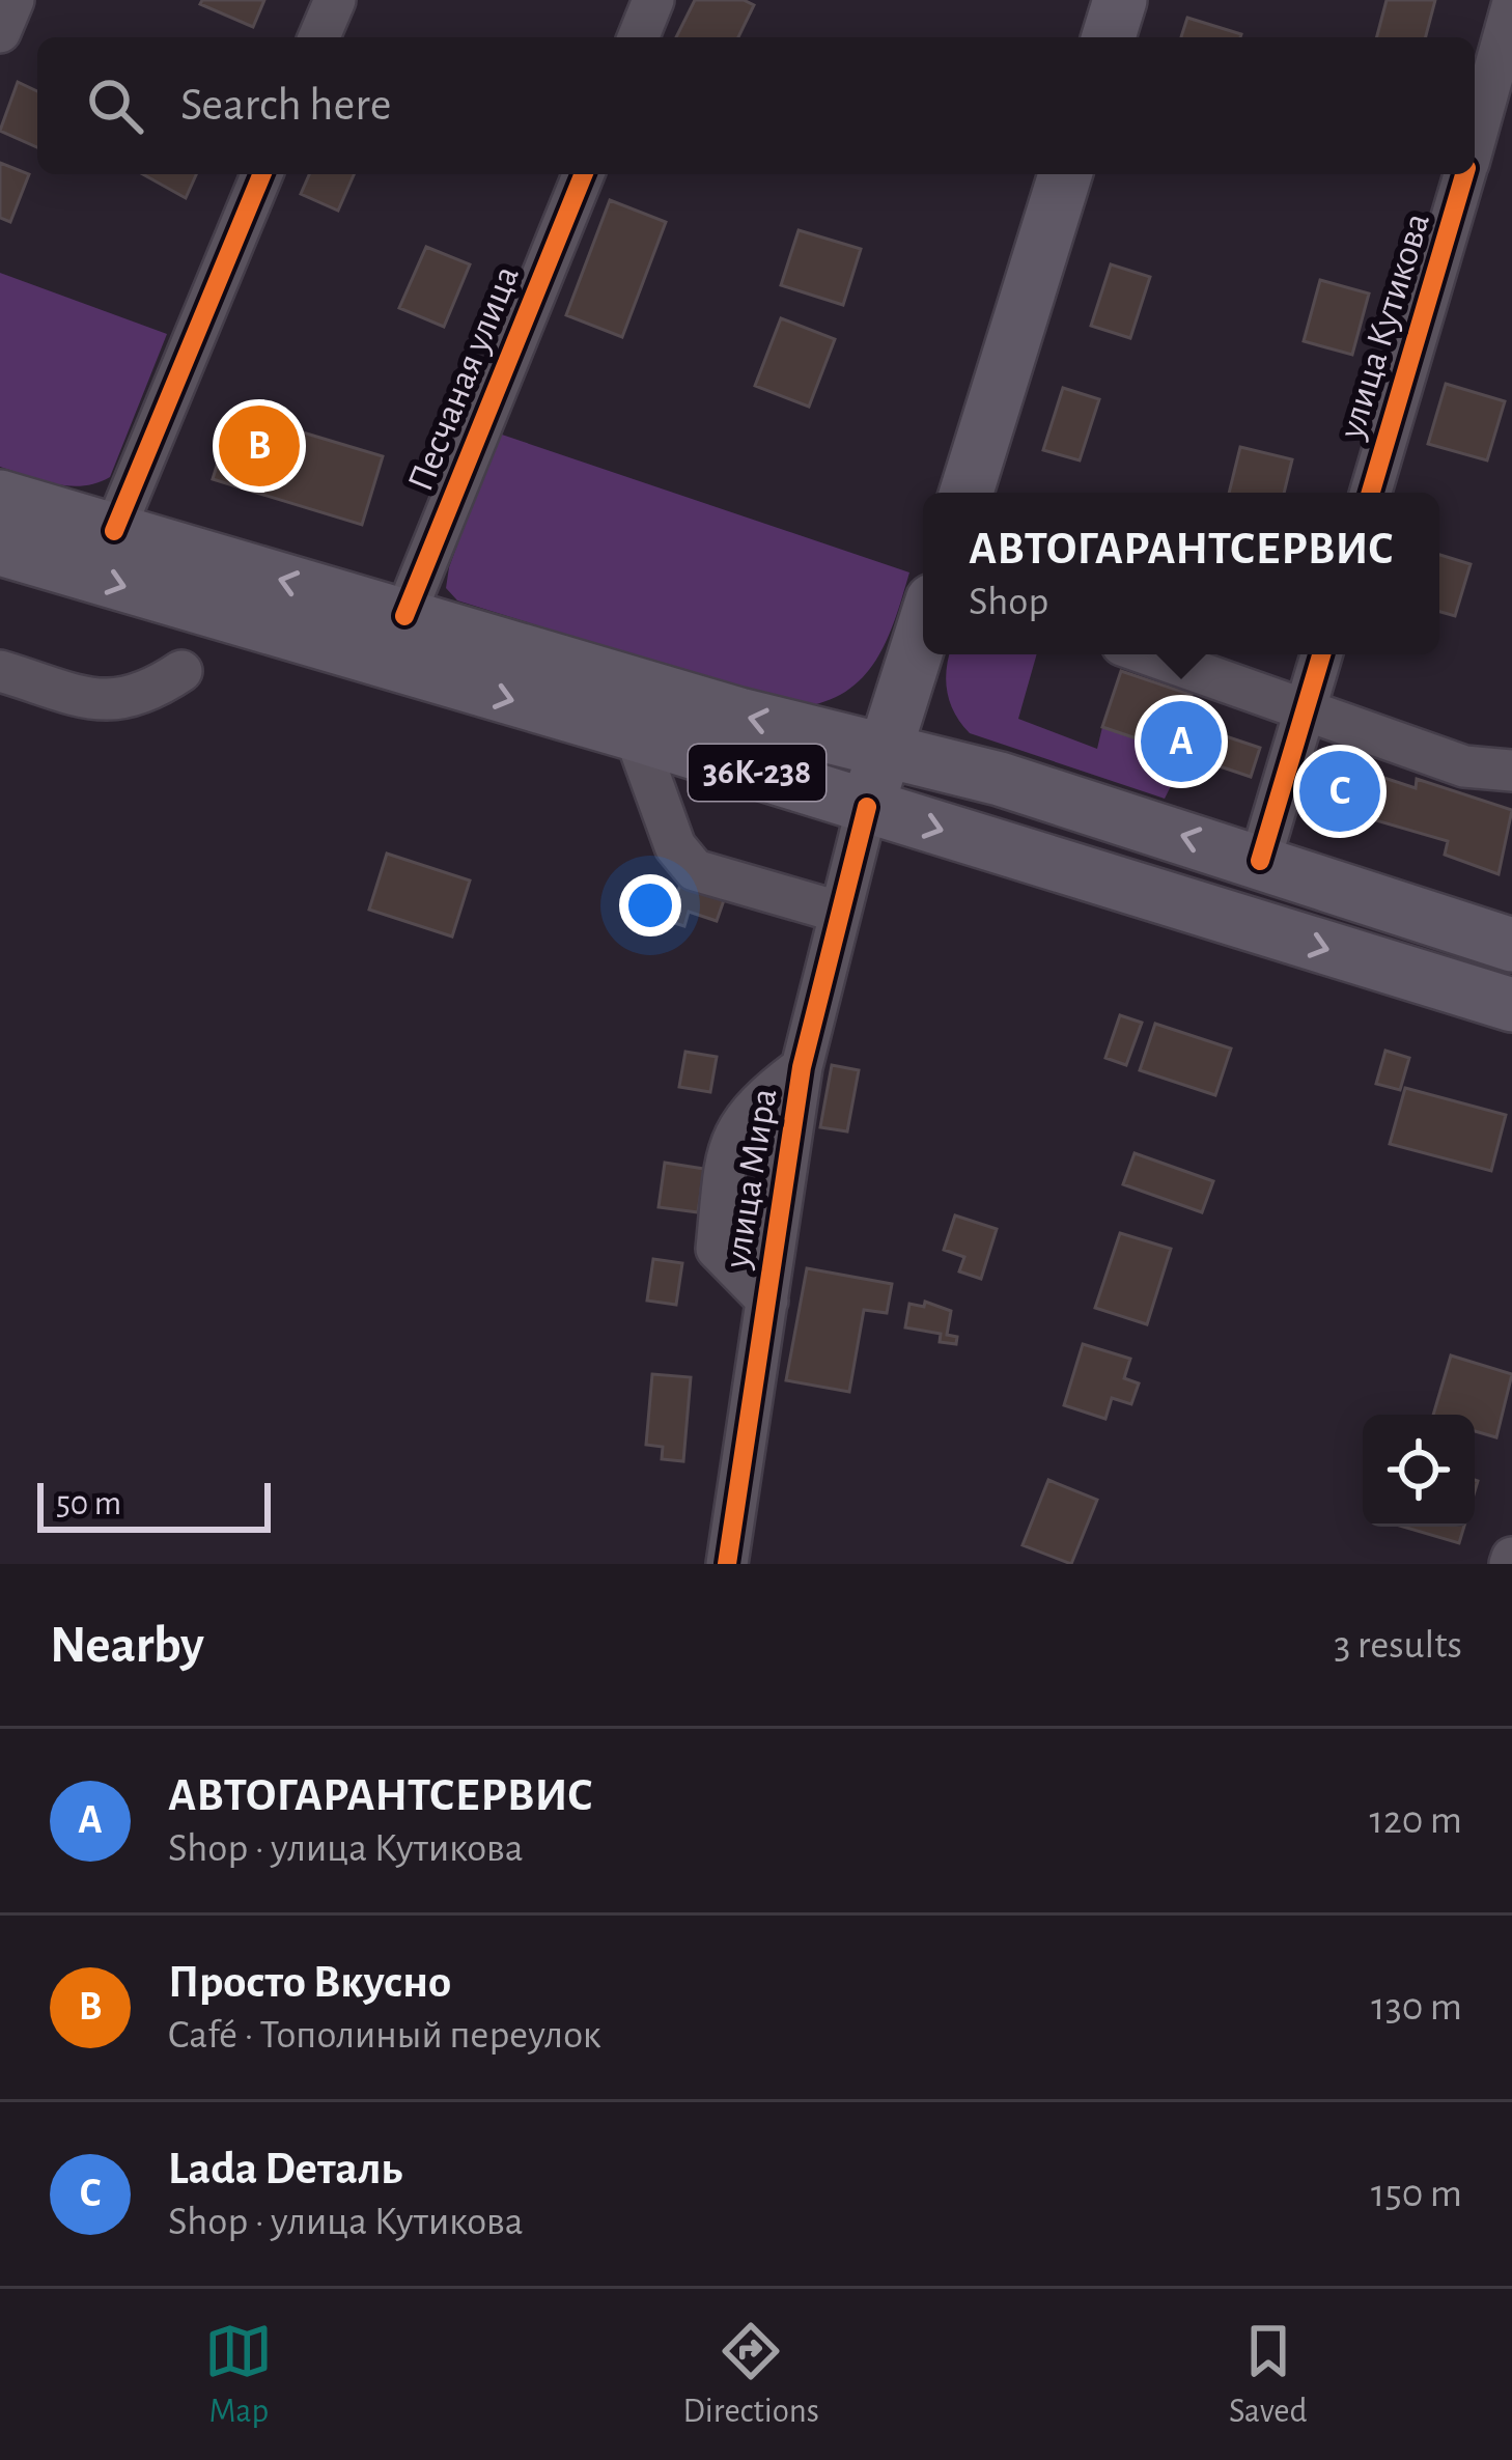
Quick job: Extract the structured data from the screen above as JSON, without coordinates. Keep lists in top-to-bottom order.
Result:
{
  "streets": {
    "main road": ["36К-238", "улица Мира"],
    "street": ["улица Кутикова", "Песчаная улица"]
  },
  "crossings": [
    ["36К-238", "улица Мира"]
  ],
  "scale_bar": "50 m",
  "page": {
    "search": "Search here",
    "pins": ["B", "A", "C"],
    "popup": ["АВТОГАРАНТСЕРВИС", "Shop"],
    "scale": "50 m",
    "heading": ["Nearby", "3 results"],
    "list": [
      {
        "mark": "A",
        "name": "АВТОГАРАНТСЕРВИС",
        "note": "Shop · улица Кутикова",
        "value": "120 m"
      },
      {
        "mark": "B",
        "name": "Просто Вкусно",
        "note": "Café · Тополиный переулок",
        "value": "130 m"
      },
      {
        "mark": "C",
        "name": "Lada Dеталь",
        "note": "Shop · улица Кутикова",
        "value": "150 m"
      }
    ],
    "nav": ["Map", "Directions", "Saved"]
  }
}
